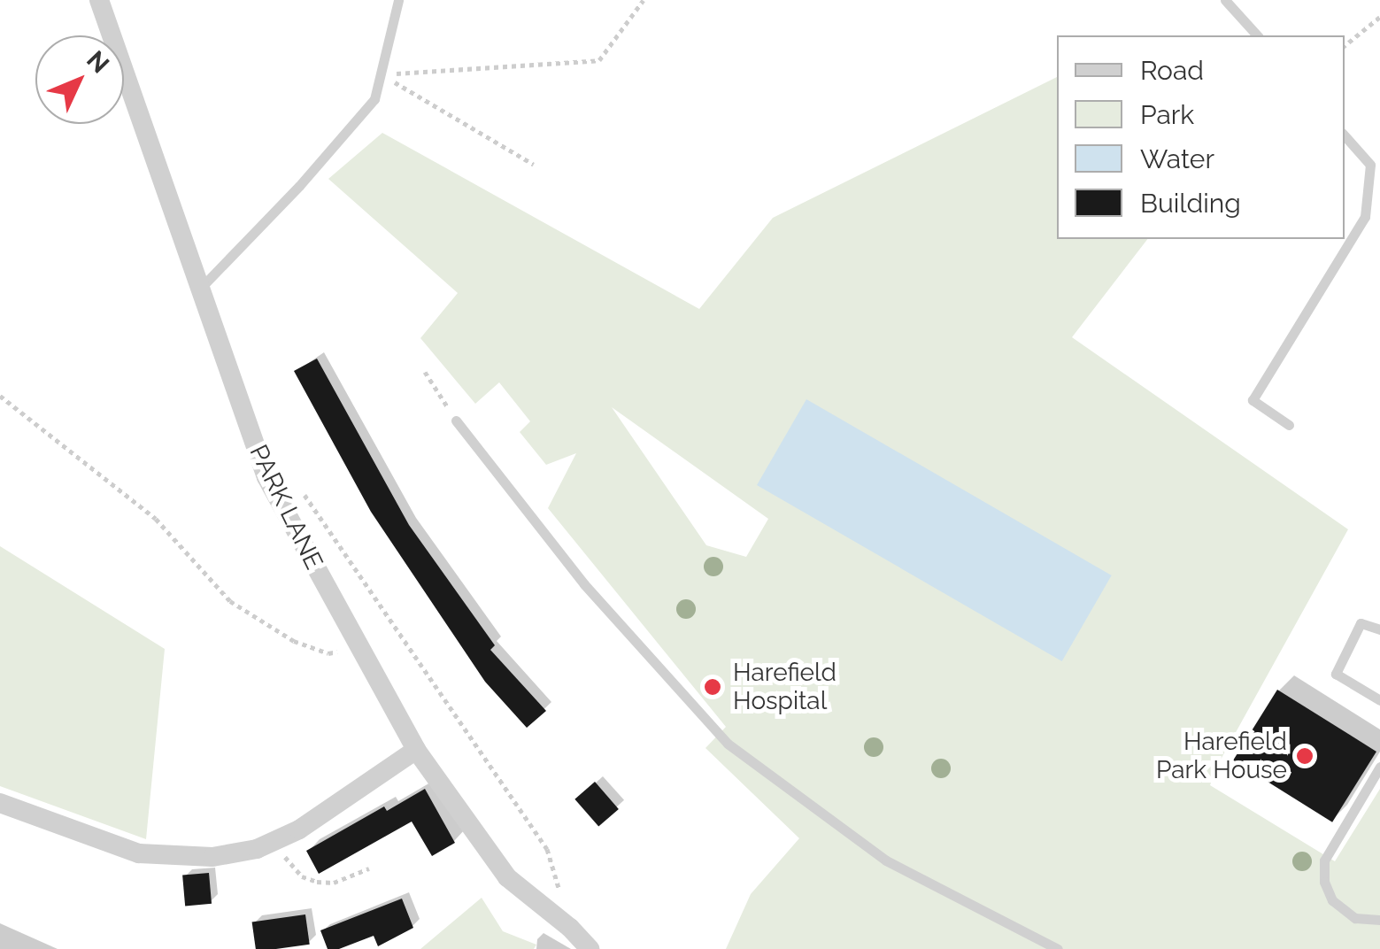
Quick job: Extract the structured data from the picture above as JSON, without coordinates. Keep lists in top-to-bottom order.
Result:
{
  "streets": {
    "street": ["PARK LANE"]
  },
  "places": ["Harefield Hospital", "Harefield Park House"],
  "legend": [
    "Road",
    "Park",
    "Water",
    "Building"
  ],
  "north": "top right"
}
